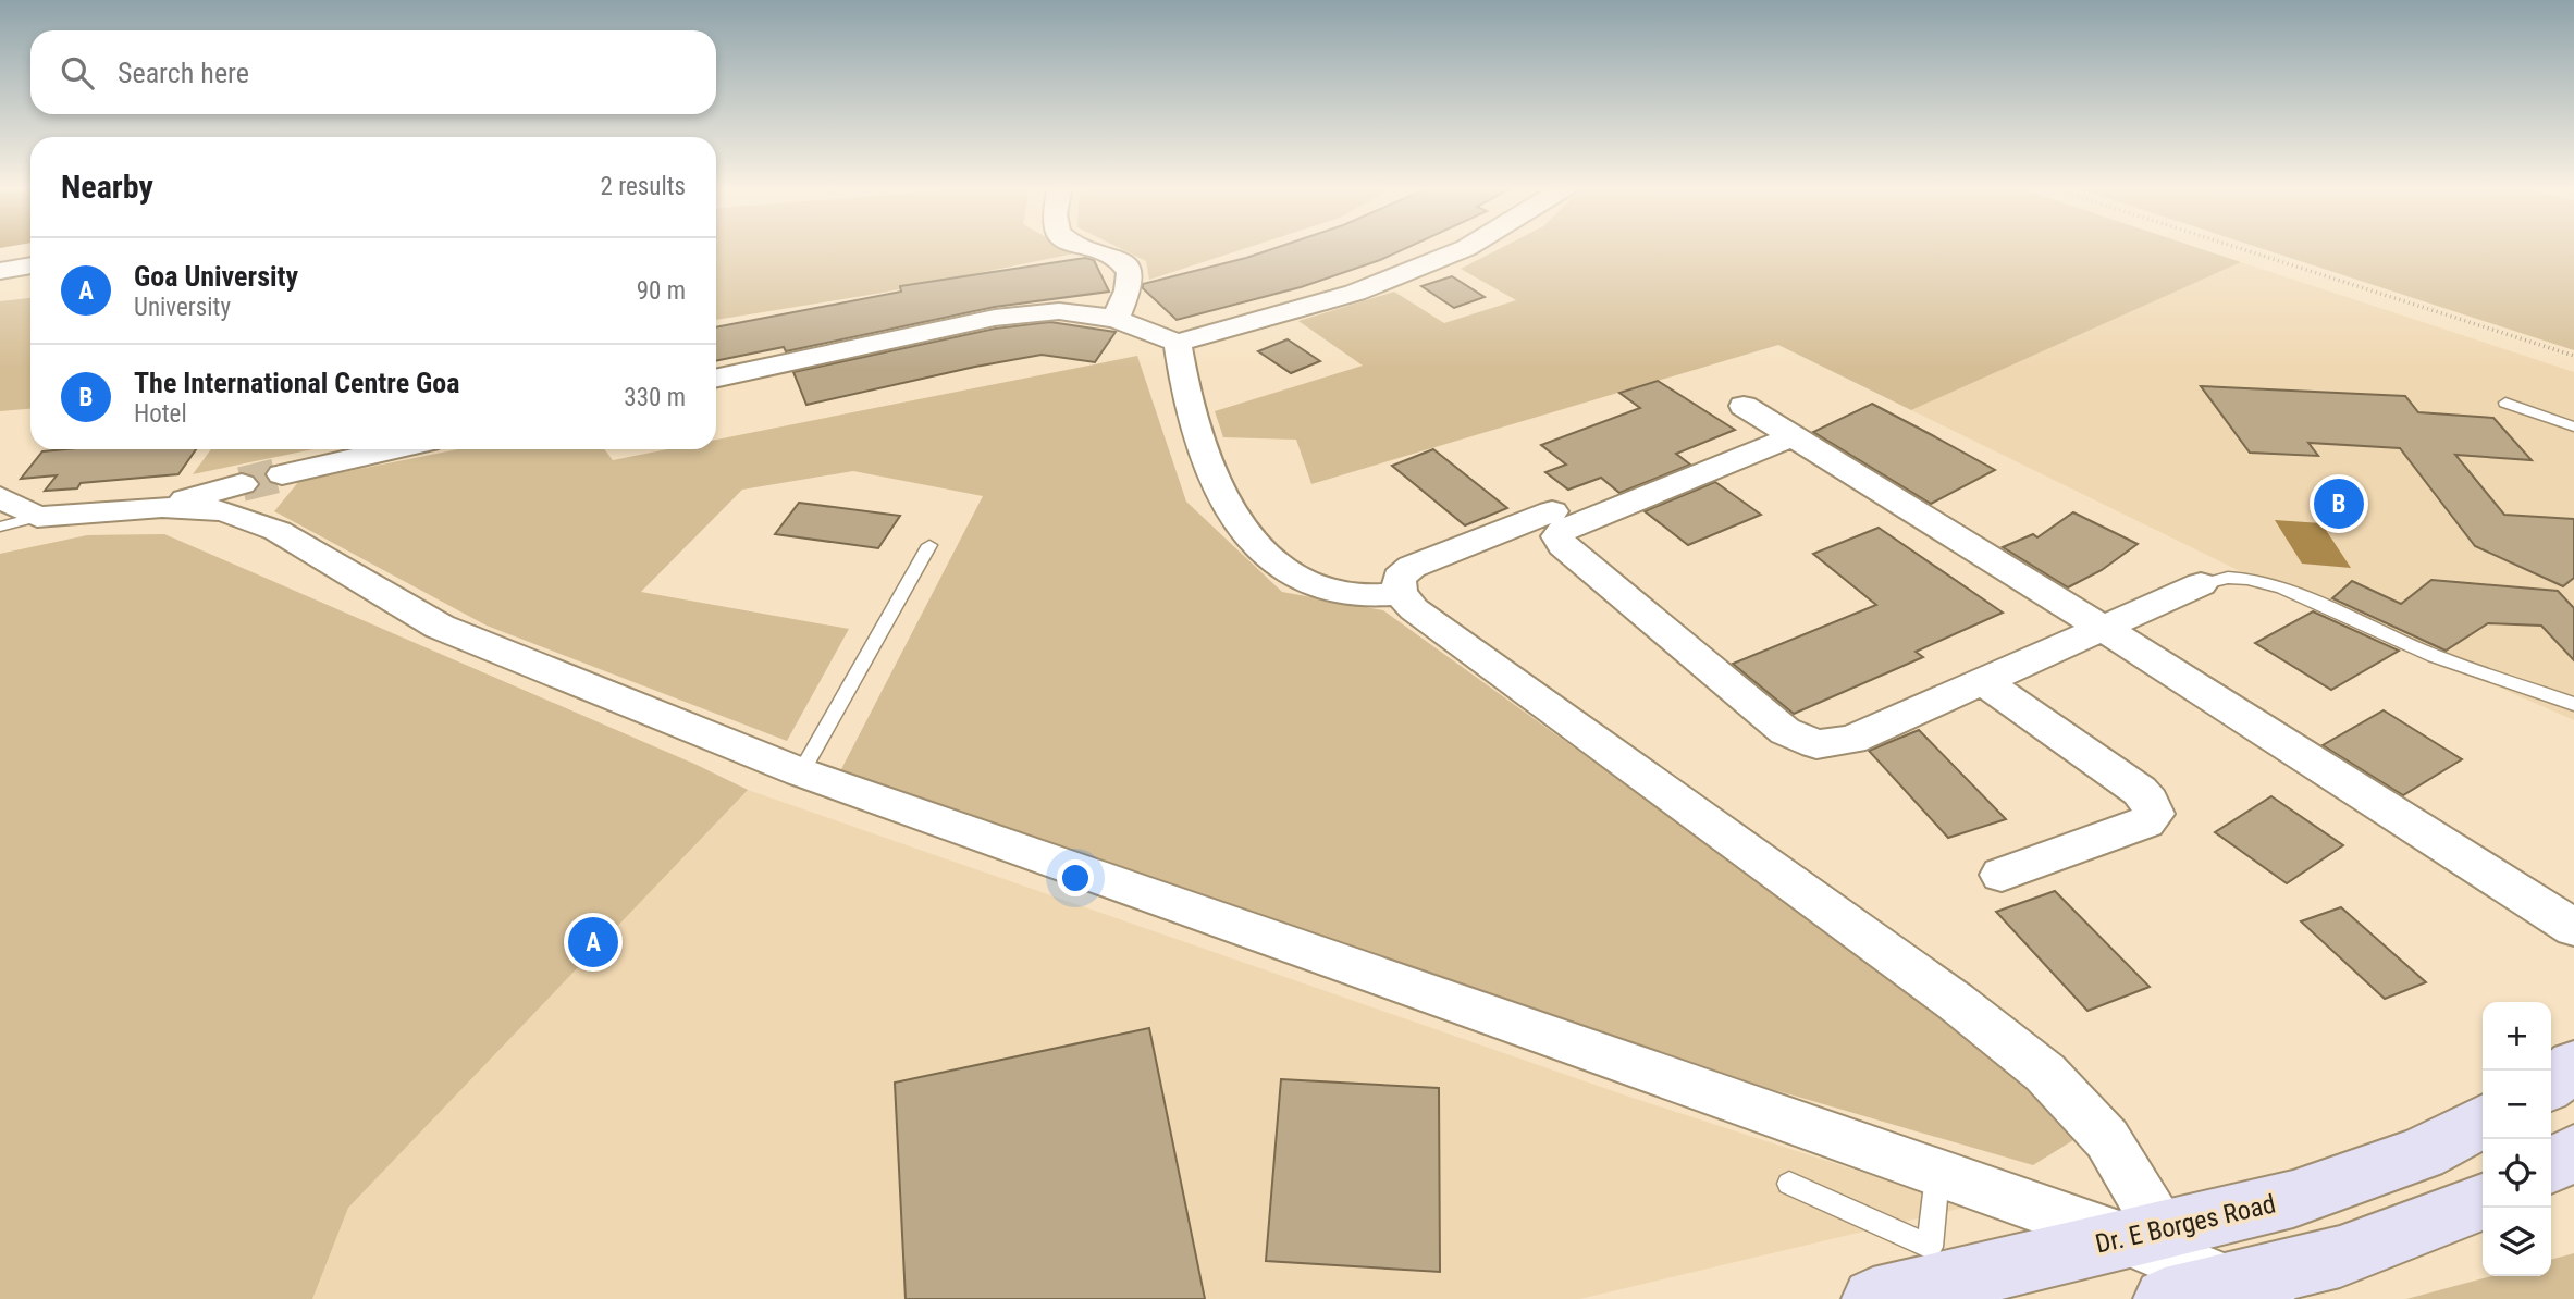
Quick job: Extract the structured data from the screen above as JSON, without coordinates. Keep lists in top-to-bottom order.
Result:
{
  "streets": {
    "main road": ["Dr. E Borges Road"]
  },
  "page": {
    "search": "Search here",
    "heading": ["Nearby", "2 results"],
    "list": [
      {
        "mark": "A",
        "name": "Goa University",
        "note": "University",
        "value": "90 m"
      },
      {
        "mark": "B",
        "name": "The International Centre Goa",
        "note": "Hotel",
        "value": "330 m"
      }
    ],
    "pins": ["B", "A"],
    "map_buttons": ["+", "−"]
  }
}
